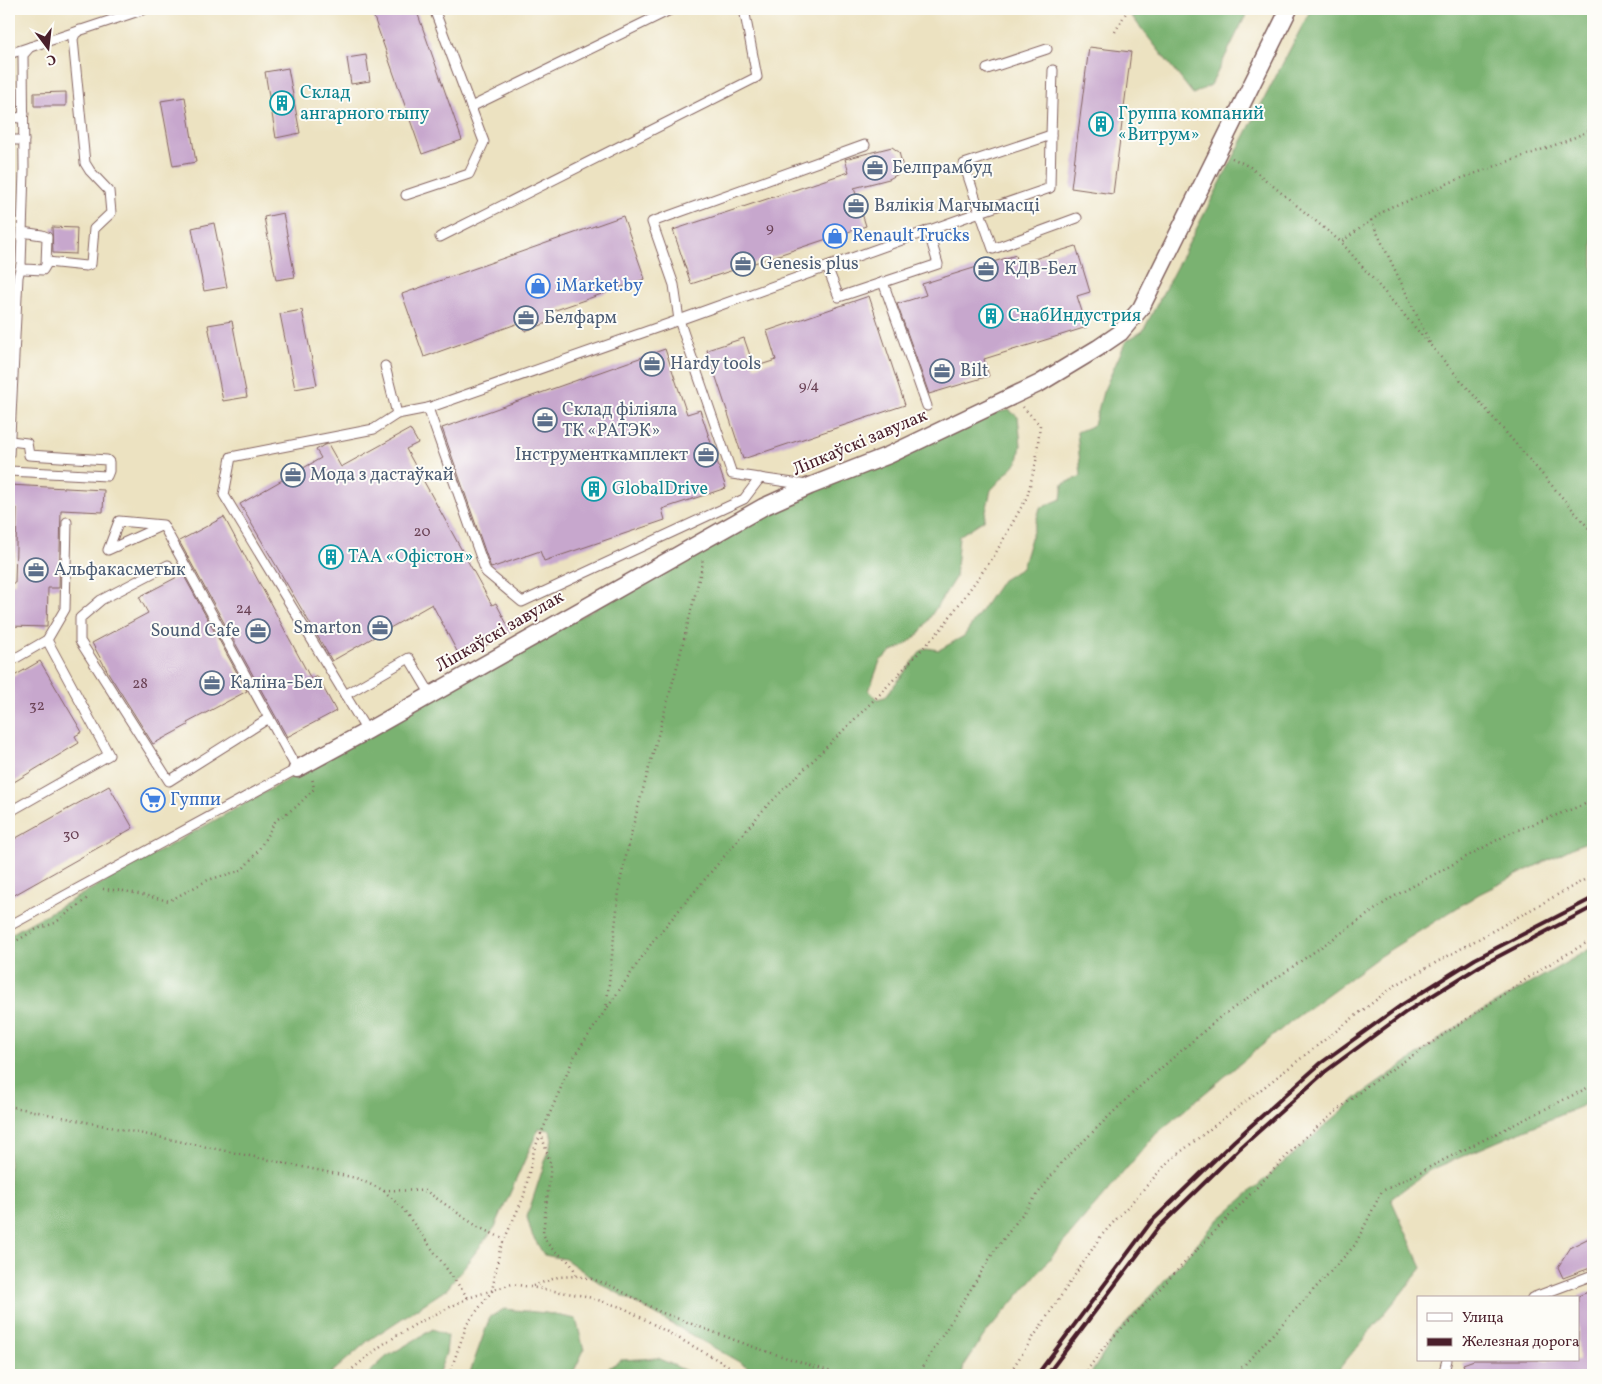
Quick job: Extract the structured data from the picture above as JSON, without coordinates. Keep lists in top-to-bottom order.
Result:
{
  "streets": {
    "street": ["Ліпкаўскі завулак"]
  },
  "places": {
    "building": [
      "Склад ангарного тыпу",
      "Группа компаний «Витрум»",
      "СнабИндустрия",
      "GlobalDrive",
      "ТАА «Офістон»"
    ],
    "office": [
      "Белпрамбуд",
      "Вялікія Магчымасці",
      "Genesis plus",
      "КДВ-Бел",
      "Белфарм",
      "Hardy tools",
      "Bilt",
      "Склад філіяла ТК «РАТЭК»",
      "Інструменткамплект",
      "Мода з дастаўкай",
      "Альфакасметык",
      "Smarton",
      "Sound Cafe",
      "Каліна-Бел"
    ],
    "shop": ["Renault Trucks", "iMarket.by"],
    "supermarket": ["Гуппи"]
  },
  "house_numbers": [
    "9",
    "9/4",
    "20",
    "24",
    "28",
    "32",
    "30"
  ],
  "legend": ["Улица", "Железная дорога"],
  "north": "bottom"
}
